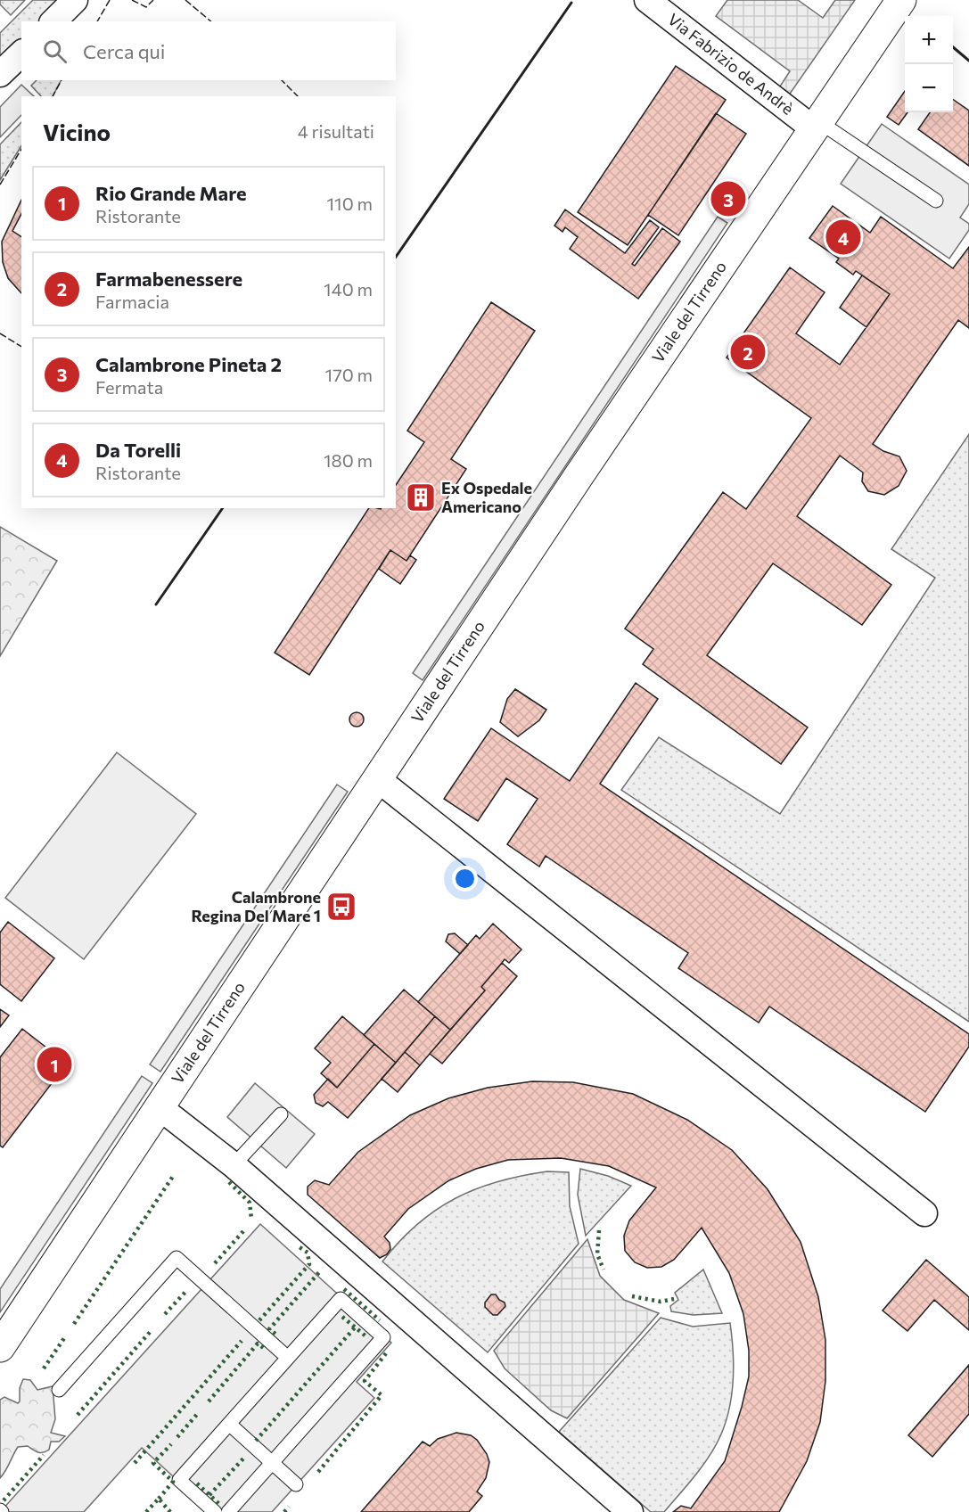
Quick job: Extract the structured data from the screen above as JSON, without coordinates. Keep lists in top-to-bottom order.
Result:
{
  "streets": {
    "main road": ["Viale del Tirreno"],
    "street": ["Via Fabrizio de Andrè"]
  },
  "crossings": [
    ["Via Fabrizio de Andrè", "Viale del Tirreno"]
  ],
  "places": {
    "building": ["Ex Ospedale Americano"],
    "bus stop": ["Calambrone Regina Del Mare 1"]
  },
  "page": {
    "map_buttons": ["+", "−"],
    "search": "Cerca qui",
    "heading": ["Vicino", "4 risultati"],
    "list": [
      {
        "mark": "1",
        "name": "Rio Grande Mare",
        "note": "Ristorante",
        "value": "110 m"
      },
      {
        "mark": "2",
        "name": "Farmabenessere",
        "note": "Farmacia",
        "value": "140 m"
      },
      {
        "mark": "3",
        "name": "Calambrone Pineta 2",
        "note": "Fermata",
        "value": "170 m"
      },
      {
        "mark": "4",
        "name": "Da Torelli",
        "note": "Ristorante",
        "value": "180 m"
      }
    ],
    "pins": [
      "3",
      "4",
      "2",
      "1"
    ]
  }
}
